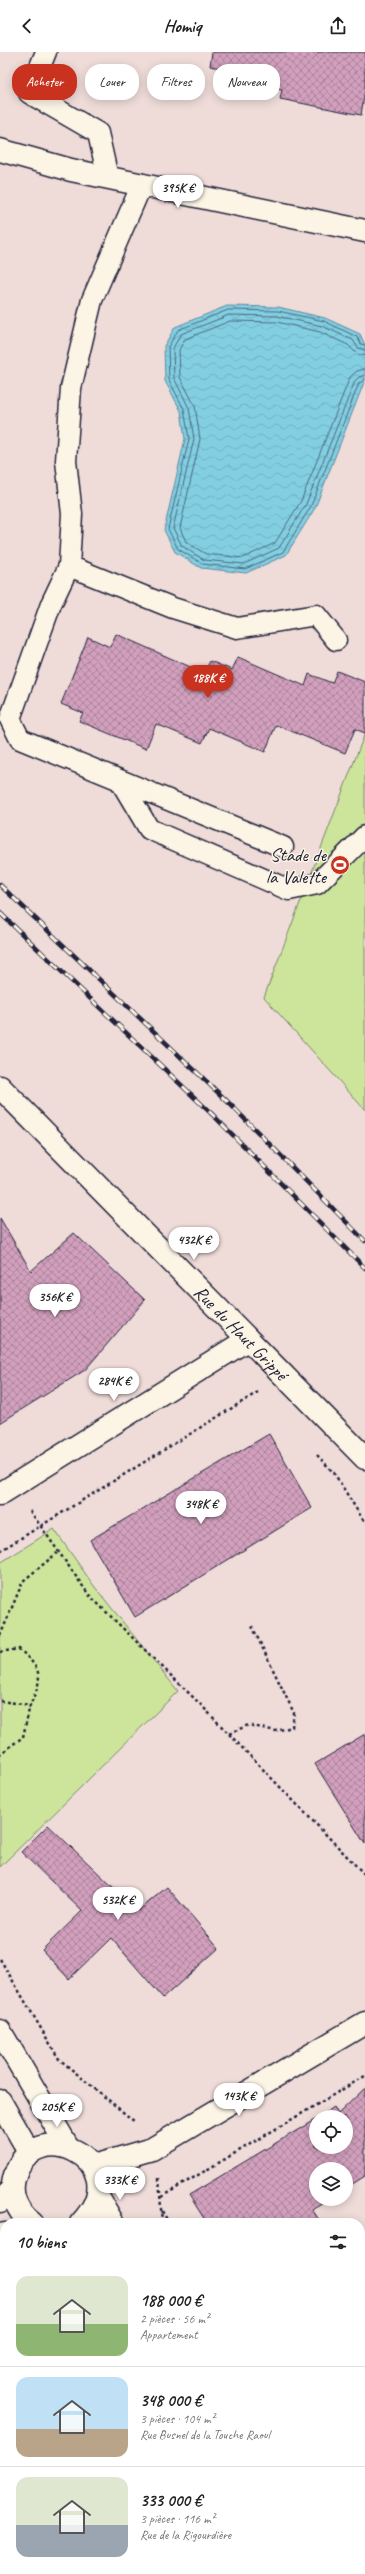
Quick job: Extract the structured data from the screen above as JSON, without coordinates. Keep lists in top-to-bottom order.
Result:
{
  "streets": {
    "street": ["Rue du Haut Grippé"]
  },
  "places": {
    "sports": ["Stade de la Valette"]
  },
  "page": {
    "header": "Homiq",
    "chip": [
      "Acheter",
      "Louer",
      "Filtres",
      "Nouveau"
    ],
    "price": [
      "395K €",
      "188K €",
      "432K €",
      "356K €",
      "284K €",
      "348K €",
      "532K €",
      "143K €",
      "205K €",
      "333K €"
    ],
    "heading": "10 biens",
    "list": [
      {
        "name": "188 000 €",
        "note": "2 pièces · 56 m² · Appartement"
      },
      {
        "name": "348 000 €",
        "note": "3 pièces · 104 m² · Rue Busnel de la Touche Raoul"
      },
      {
        "name": "333 000 €",
        "note": "3 pièces · 116 m² · Rue de la Rigourdière"
      }
    ]
  }
}
